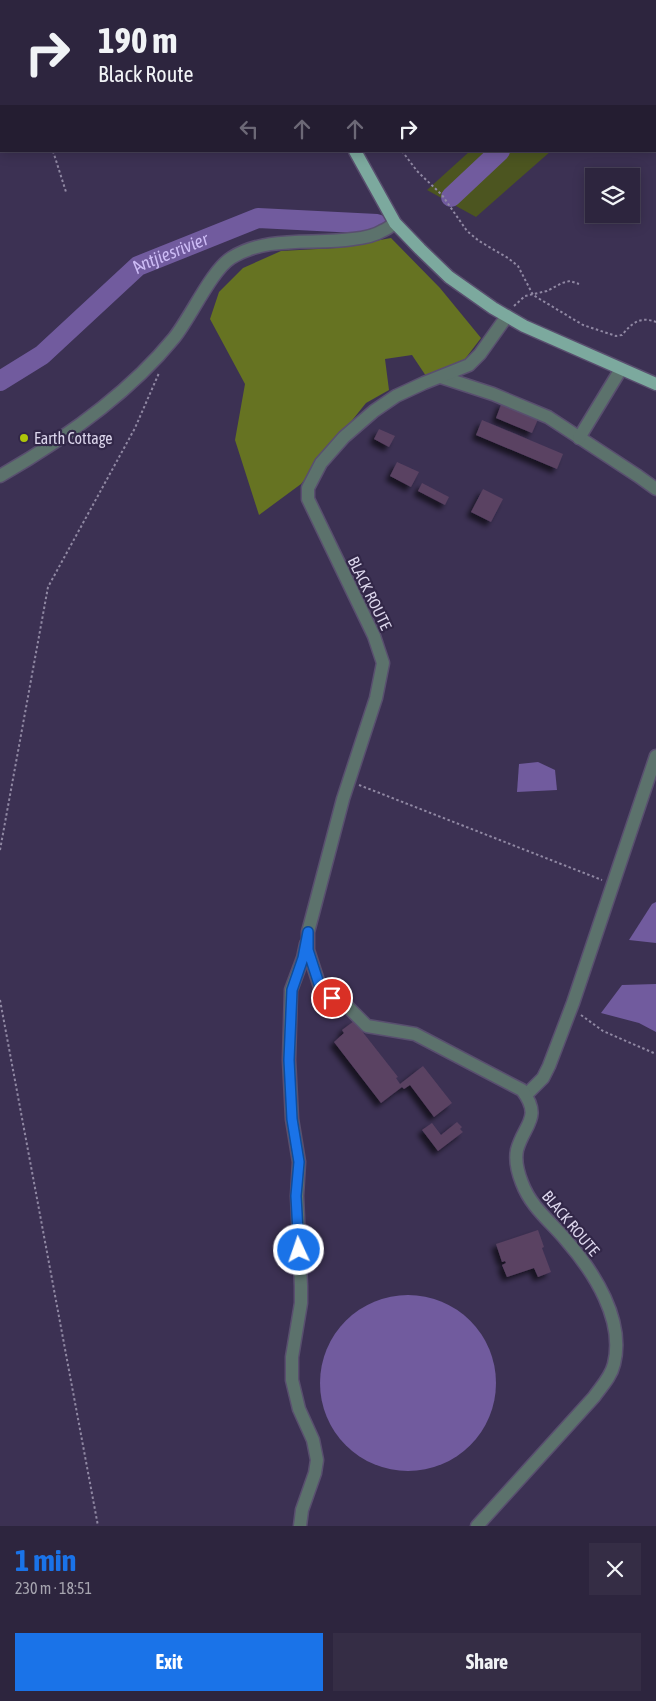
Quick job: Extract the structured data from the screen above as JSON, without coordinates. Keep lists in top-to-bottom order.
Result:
{
  "streets": {
    "street": ["BLACK ROUTE"]
  },
  "water": ["Antjiesrivier"],
  "places": ["Earth Cottage"],
  "page": {
    "turn": ["190 m", "Black Route"],
    "heading": ["1 min", "230 m · 18:51"],
    "buttons": ["Exit", "Share"]
  }
}
